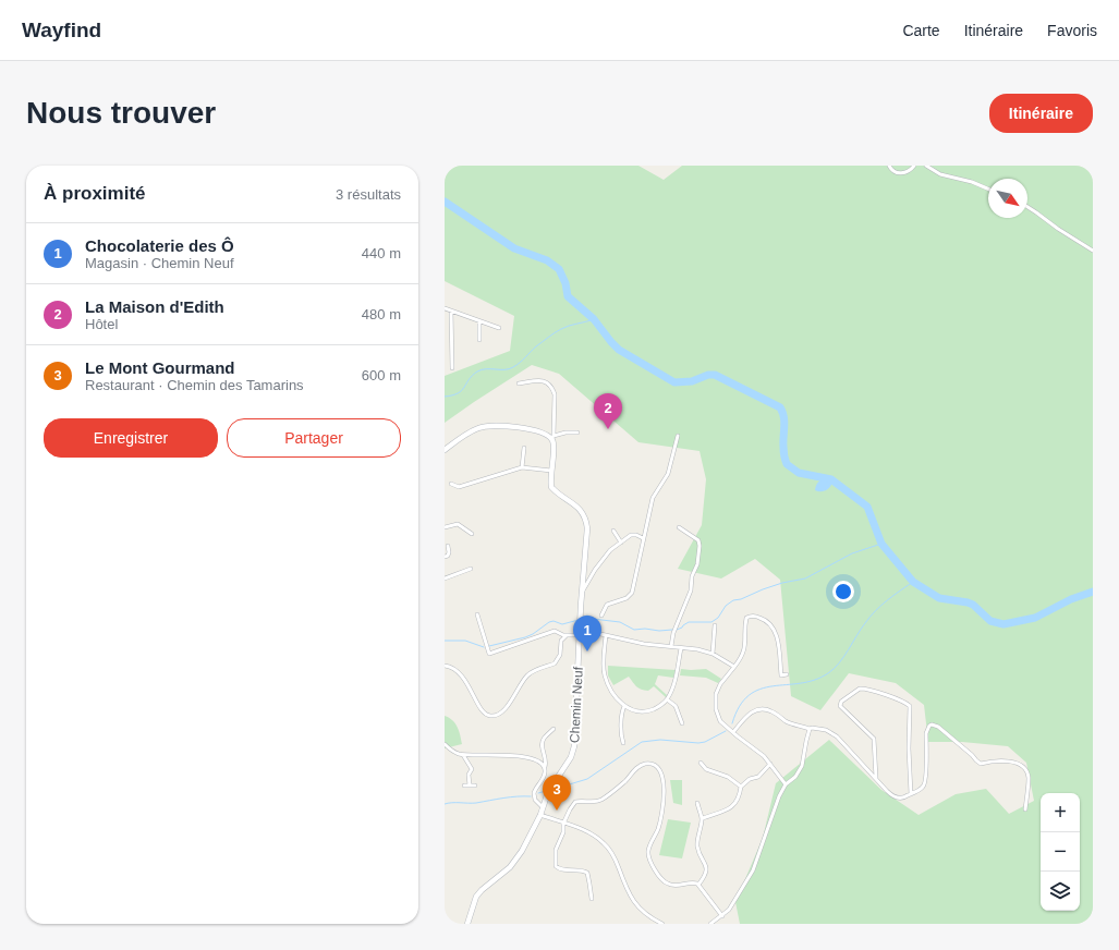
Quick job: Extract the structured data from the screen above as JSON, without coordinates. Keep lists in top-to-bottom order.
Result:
{
  "streets": {
    "street": ["Chemin Neuf"]
  },
  "north": "bottom right",
  "page": {
    "header": "Wayfind",
    "nav": ["Carte", "Itinéraire", "Favoris"],
    "buttons": [
      "Itinéraire",
      ["Enregistrer", "Partager"]
    ],
    "title": "Nous trouver",
    "heading": ["À proximité", "3 résultats"],
    "list": [
      {
        "mark": "1",
        "name": "Chocolaterie des Ô",
        "note": "Magasin · Chemin Neuf",
        "value": "440 m"
      },
      {
        "mark": "2",
        "name": "La Maison d'Edith",
        "note": "Hôtel",
        "value": "480 m"
      },
      {
        "mark": "3",
        "name": "Le Mont Gourmand",
        "note": "Restaurant · Chemin des Tamarins",
        "value": "600 m"
      }
    ],
    "pins": ["2", "1", "3"],
    "map_buttons": ["+", "−"]
  }
}
